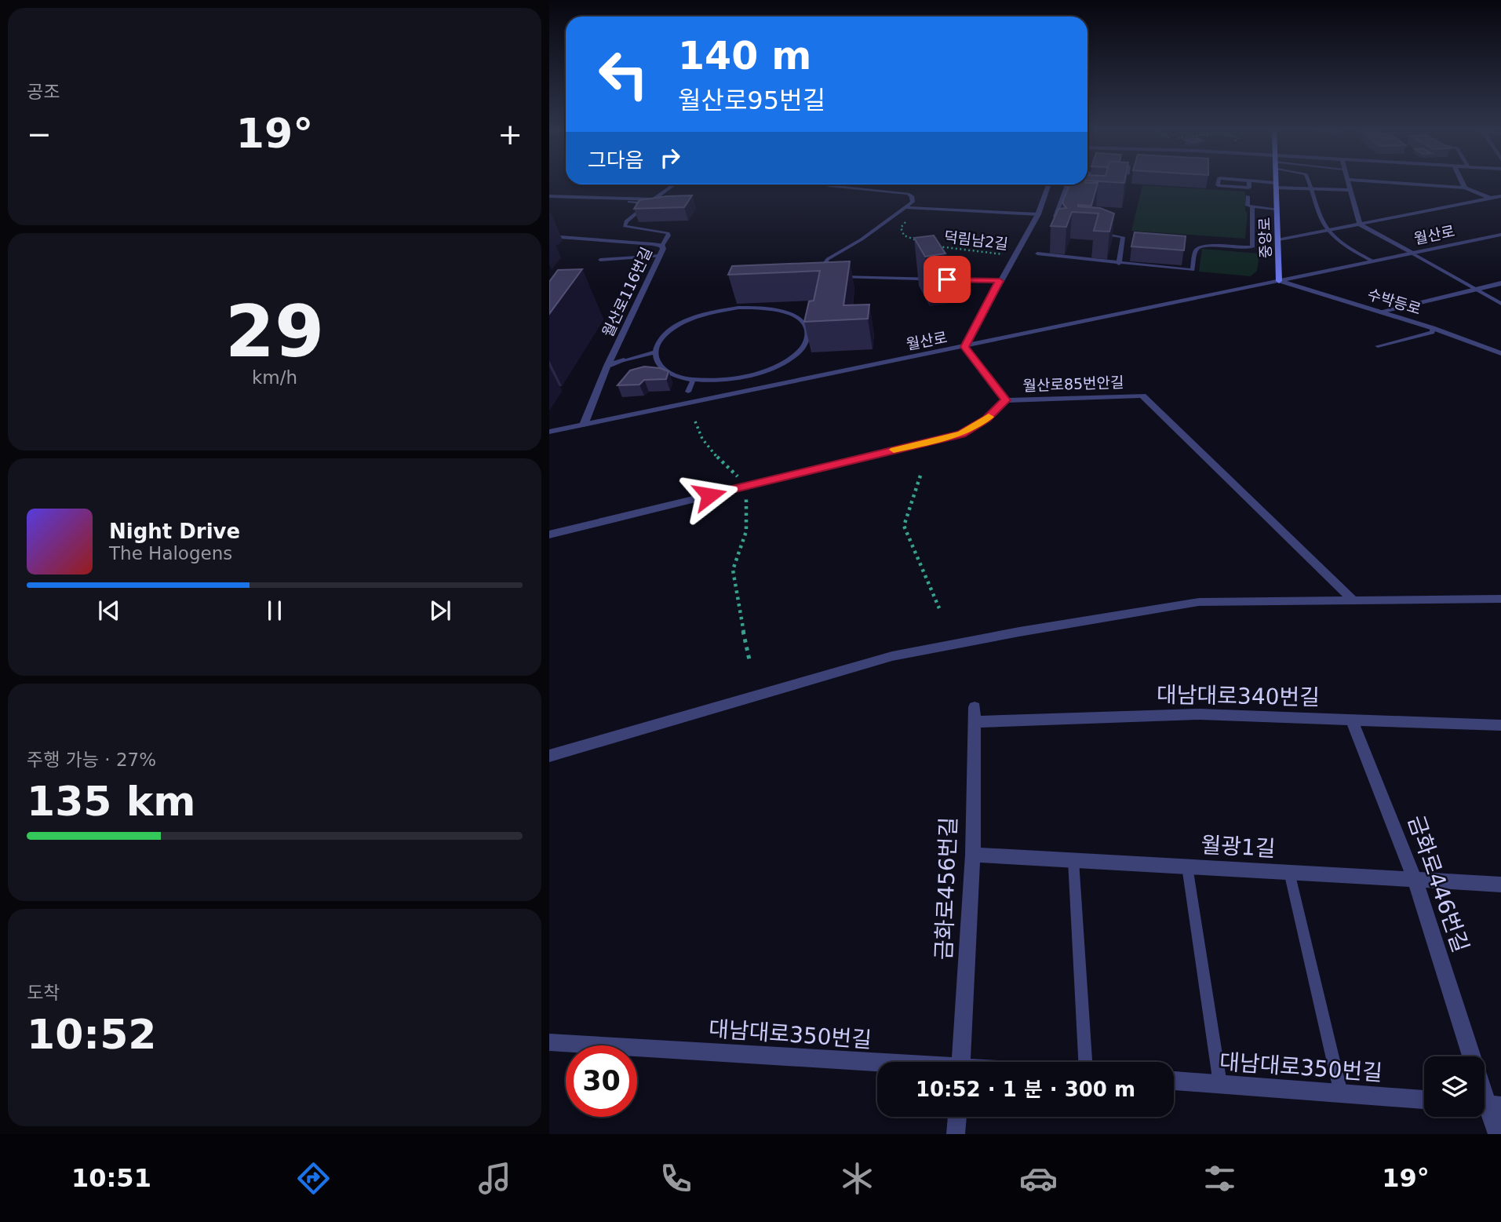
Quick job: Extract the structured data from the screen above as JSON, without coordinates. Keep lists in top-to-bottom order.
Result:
{
  "streets": {
    "main road": ["중앙로"],
    "street": [
      "월산로",
      "월산로116번길",
      "수박등로",
      "월산로85번안길",
      "대남대로340번길",
      "월광1길",
      "금화로446번길",
      "금화로456번길",
      "대남대로350번길"
    ],
    "path": ["덕림남2길"]
  },
  "crossings": [
    ["월산로", "중앙로"],
    ["월산로", "월산로116번길"],
    ["월산로", "수박등로"],
    ["중앙로", "수박등로"],
    ["대남대로340번길", "금화로446번길"],
    ["대남대로340번길", "금화로456번길"],
    ["월광1길", "금화로446번길"],
    ["월광1길", "금화로456번길"]
  ],
  "page": {
    "tile": [
      "공조",
      ["29", "km/h"],
      ["주행 가능 · 27%", "135 km"],
      ["도착", "10:52"]
    ],
    "turn": ["140 m", "월산로95번길"],
    "heat": ["−", "19°", "+"],
    "then": "그다음",
    "song": ["Night Drive", "The Halogens"],
    "limit": "30",
    "trip": "10:52 · 1 분 · 300 m",
    "tabs": ["10:51", "19°"]
  }
}
